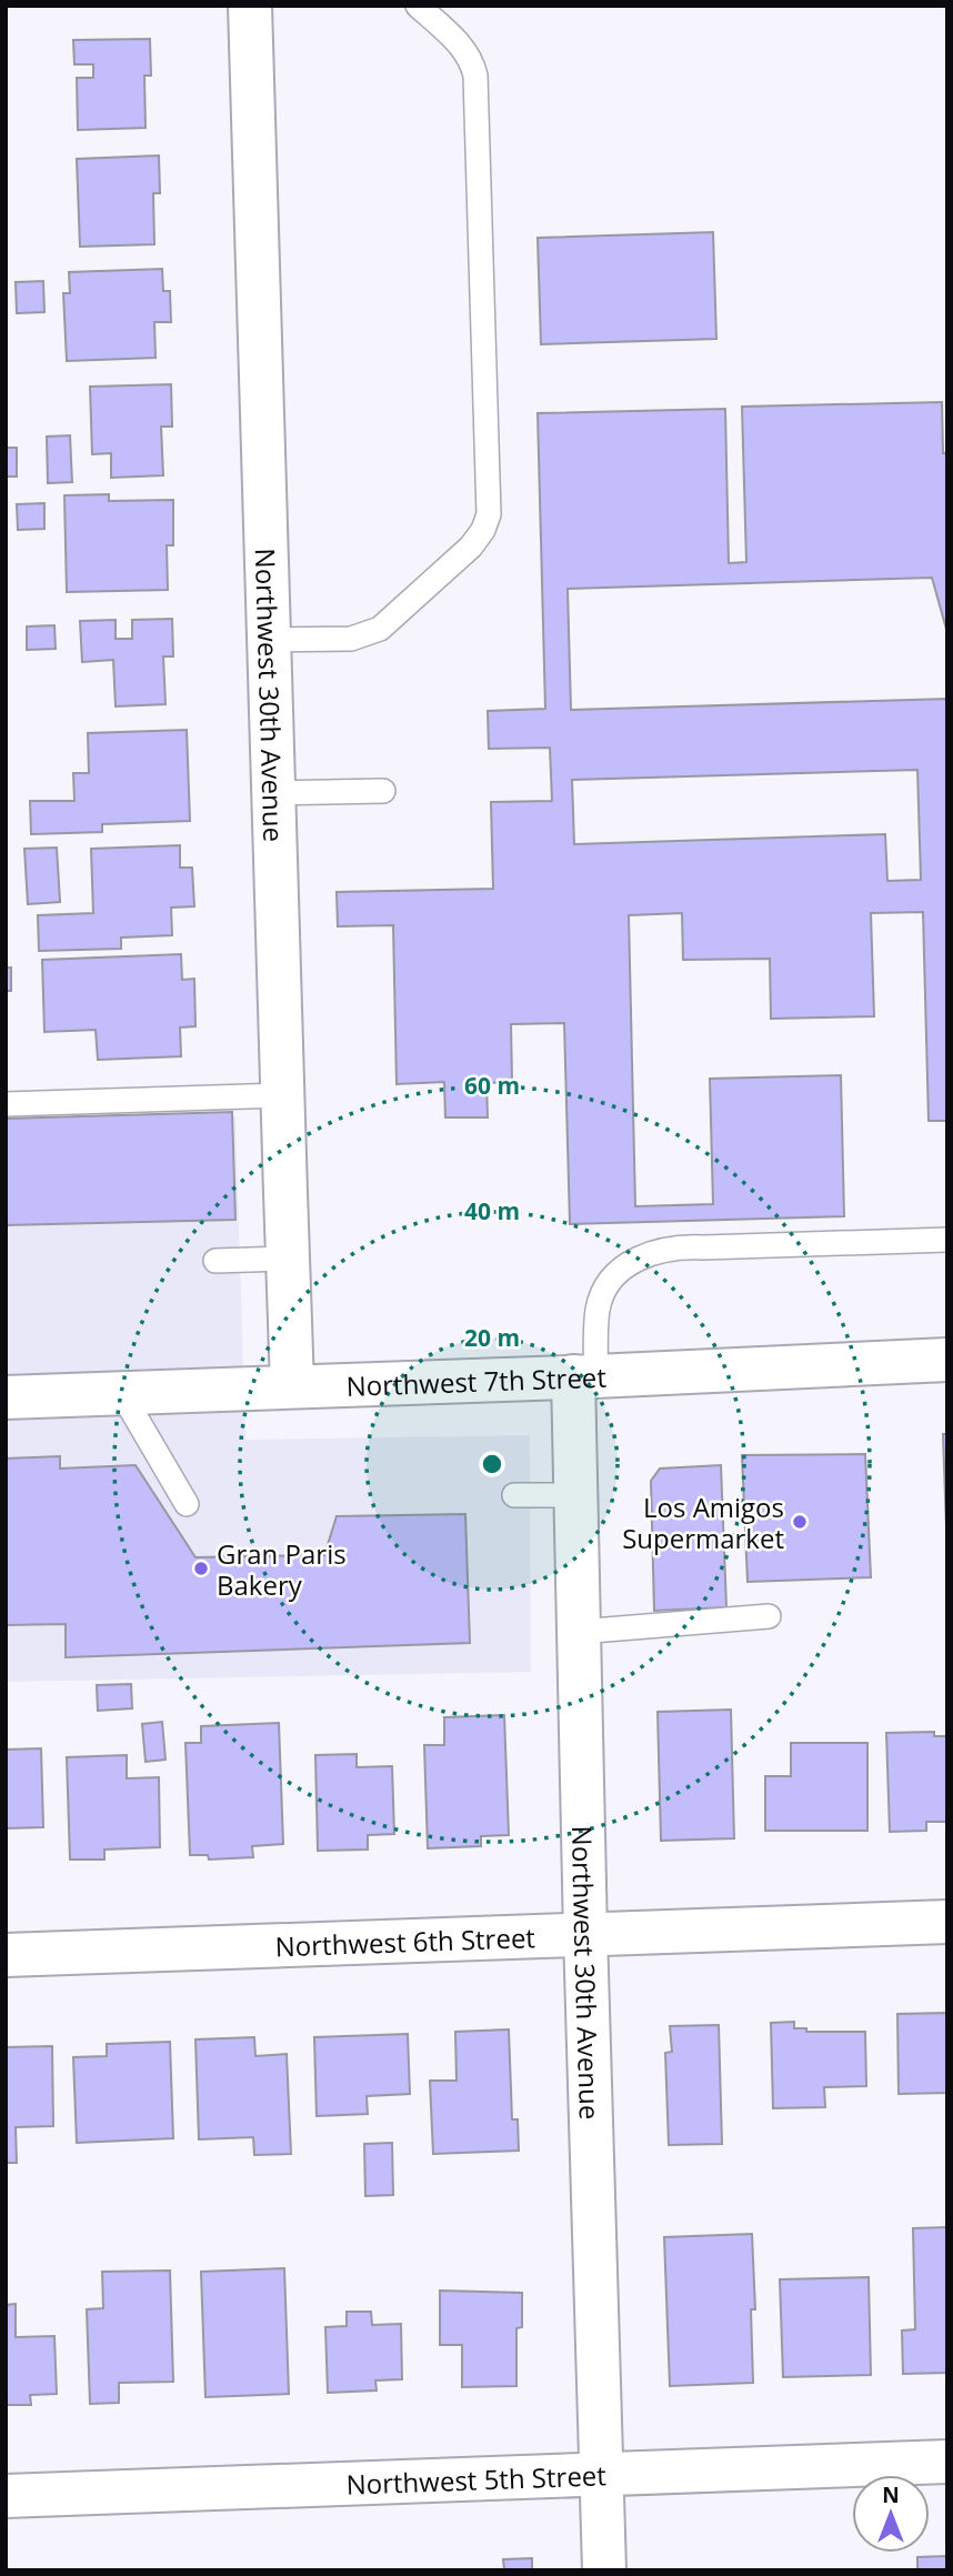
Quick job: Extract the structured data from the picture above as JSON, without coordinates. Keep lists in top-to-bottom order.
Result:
{
  "streets": {
    "street": [
      "Northwest 30th Avenue",
      "Northwest 7th Street",
      "Northwest 6th Street",
      "Northwest 5th Street"
    ]
  },
  "crossings": [
    ["Northwest 30th Avenue", "Northwest 7th Street"],
    ["Northwest 30th Avenue", "Northwest 6th Street"],
    ["Northwest 30th Avenue", "Northwest 5th Street"]
  ],
  "places": ["Los Amigos Supermarket", "Gran Paris Bakery"],
  "north": "top",
  "rings": ["60 m", "40 m", "20 m"]
}
